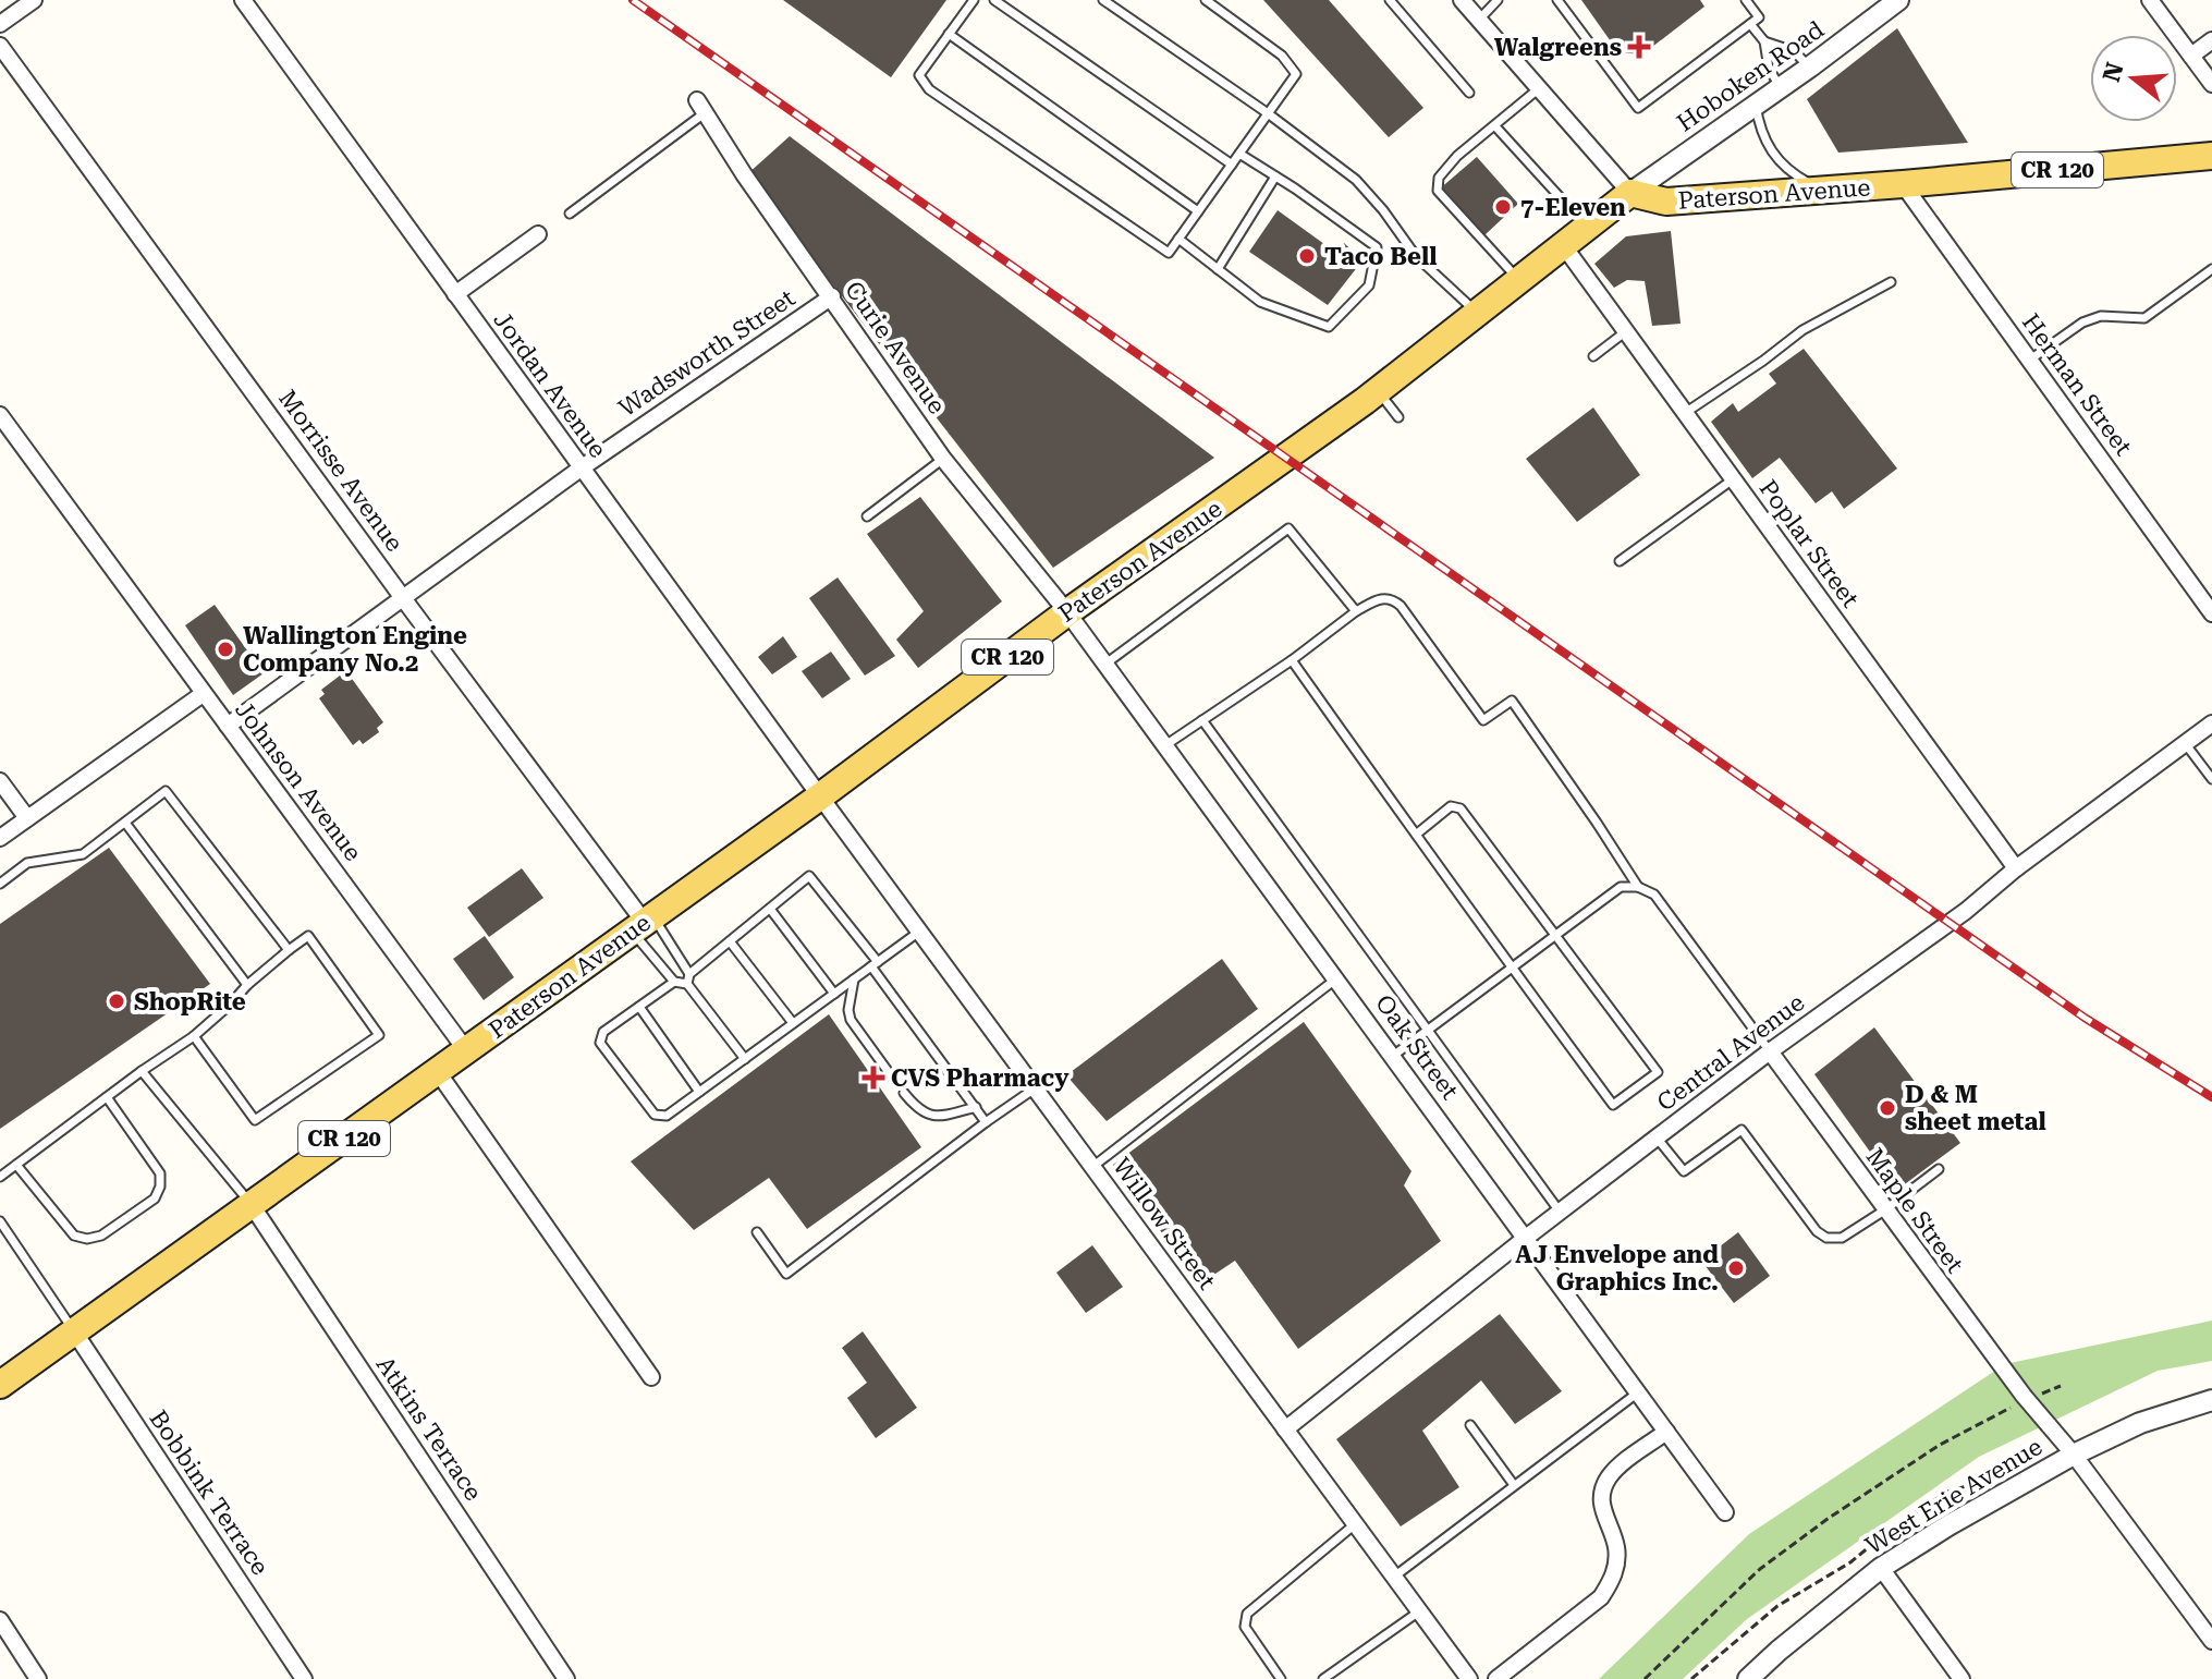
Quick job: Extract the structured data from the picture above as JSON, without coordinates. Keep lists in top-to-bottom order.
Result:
{
  "streets": {
    "main road": ["CR 120", "Paterson Avenue"],
    "street": [
      "Hoboken Road",
      "Curie Avenue",
      "Wadsworth Street",
      "Jordan Avenue",
      "Herman Street",
      "Morrisse Avenue",
      "Poplar Street",
      "Johnson Avenue",
      "Oak Street",
      "Central Avenue",
      "Maple Street",
      "Willow Street",
      "Atkins Terrace",
      "Bobbink Terrace",
      "West Erie Avenue"
    ]
  },
  "crossings": [
    ["Hoboken Road", "Paterson Avenue"],
    ["Paterson Avenue", "Curie Avenue"],
    ["Paterson Avenue", "Jordan Avenue"],
    ["Paterson Avenue", "Herman Street"],
    ["Paterson Avenue", "Morrisse Avenue"],
    ["Paterson Avenue", "Poplar Street"],
    ["Paterson Avenue", "Johnson Avenue"],
    ["Paterson Avenue", "Oak Street"],
    ["Paterson Avenue", "Willow Street"],
    ["Paterson Avenue", "Atkins Terrace"],
    ["Paterson Avenue", "Bobbink Terrace"],
    ["Curie Avenue", "Wadsworth Street"],
    ["Curie Avenue", "Oak Street"],
    ["Wadsworth Street", "Jordan Avenue"],
    ["Wadsworth Street", "Morrisse Avenue"],
    ["Wadsworth Street", "Johnson Avenue"],
    ["Jordan Avenue", "Willow Street"],
    ["Poplar Street", "Central Avenue"],
    ["Oak Street", "Central Avenue"],
    ["Central Avenue", "Maple Street"],
    ["Central Avenue", "Willow Street"],
    ["Maple Street", "West Erie Avenue"]
  ],
  "places": {
    "health": ["Walgreens", "CVS Pharmacy"],
    "other": [
      "7-Eleven",
      "Taco Bell",
      "Wallington Engine Company No.2",
      "ShopRite",
      "D & M sheet metal",
      "AJ Envelope and Graphics Inc."
    ]
  },
  "north": "left"
}
